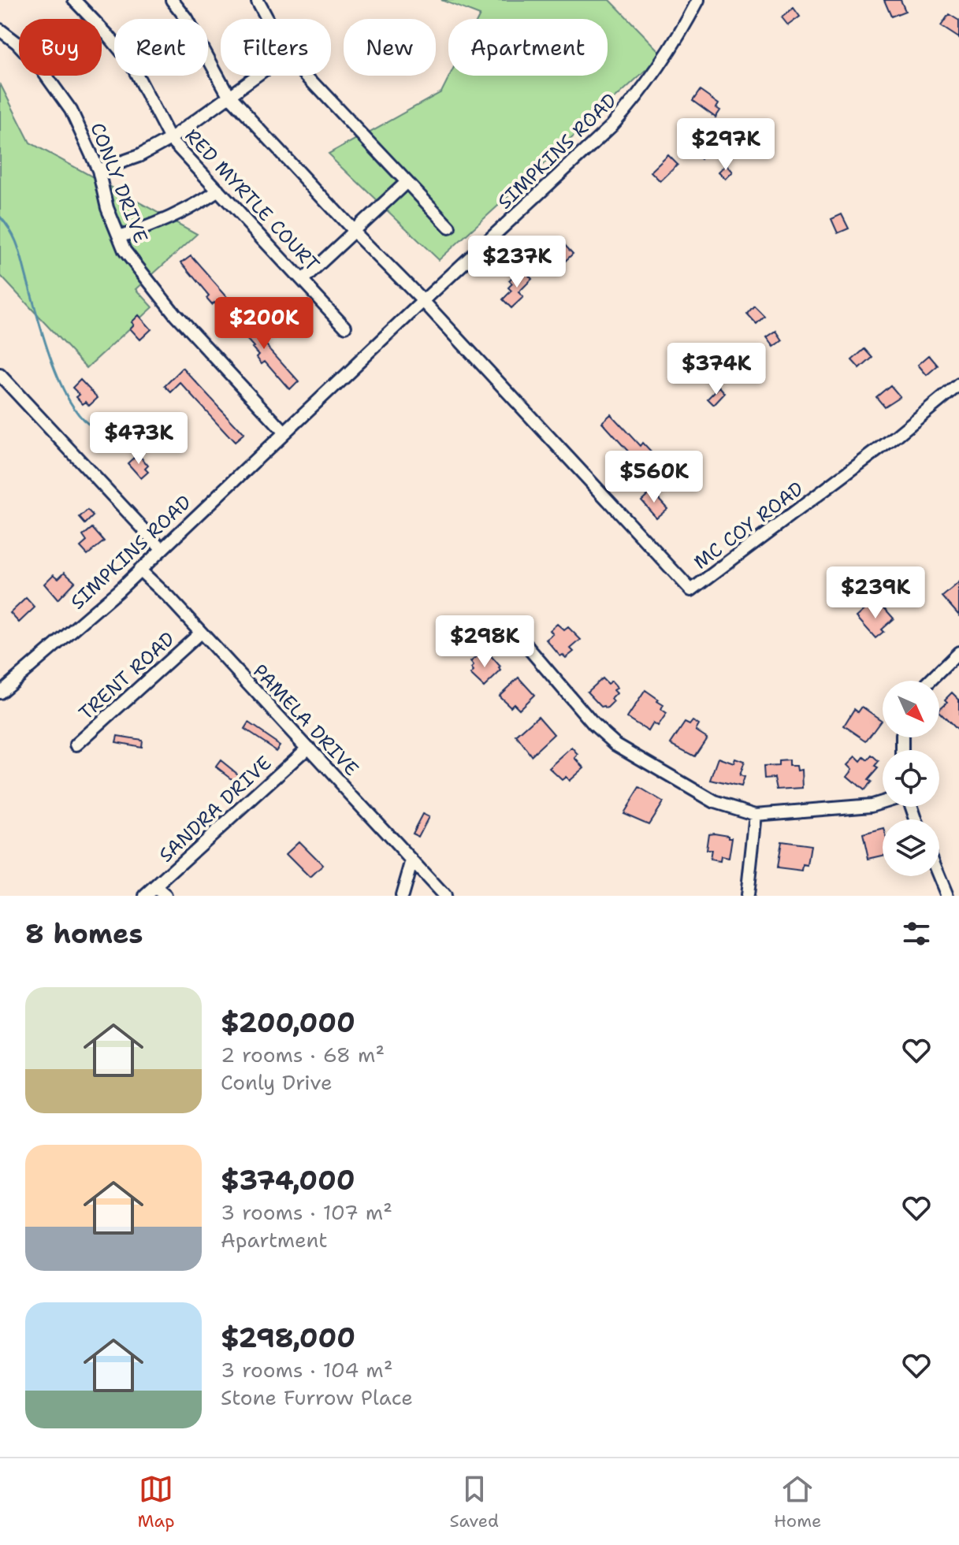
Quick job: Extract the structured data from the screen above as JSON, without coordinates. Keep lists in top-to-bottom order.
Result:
{
  "streets": {
    "street": [
      "SIMPKINS ROAD",
      "CONLY DRIVE",
      "RED MYRTLE COURT",
      "MC COY ROAD",
      "TRENT ROAD",
      "PAMELA DRIVE",
      "SANDRA DRIVE"
    ]
  },
  "crossings": [
    ["SIMPKINS ROAD", "CONLY DRIVE"],
    ["SIMPKINS ROAD", "MC COY ROAD"],
    ["SIMPKINS ROAD", "PAMELA DRIVE"],
    ["TRENT ROAD", "PAMELA DRIVE"],
    ["PAMELA DRIVE", "SANDRA DRIVE"]
  ],
  "north": "bottom right",
  "page": {
    "chip": [
      "Buy",
      "Rent",
      "Filters",
      "New",
      "Apartment"
    ],
    "price": [
      "$297K",
      "$237K",
      "$200K",
      "$374K",
      "$473K",
      "$560K",
      "$239K",
      "$298K"
    ],
    "heading": "8 homes",
    "list": [
      {
        "name": "$200,000",
        "note": "2 rooms · 68 m² · Conly Drive"
      },
      {
        "name": "$374,000",
        "note": "3 rooms · 107 m² · Apartment"
      },
      {
        "name": "$298,000",
        "note": "3 rooms · 104 m² · Stone Furrow Place"
      }
    ],
    "tabs": ["Map", "Saved", "Home"]
  }
}
